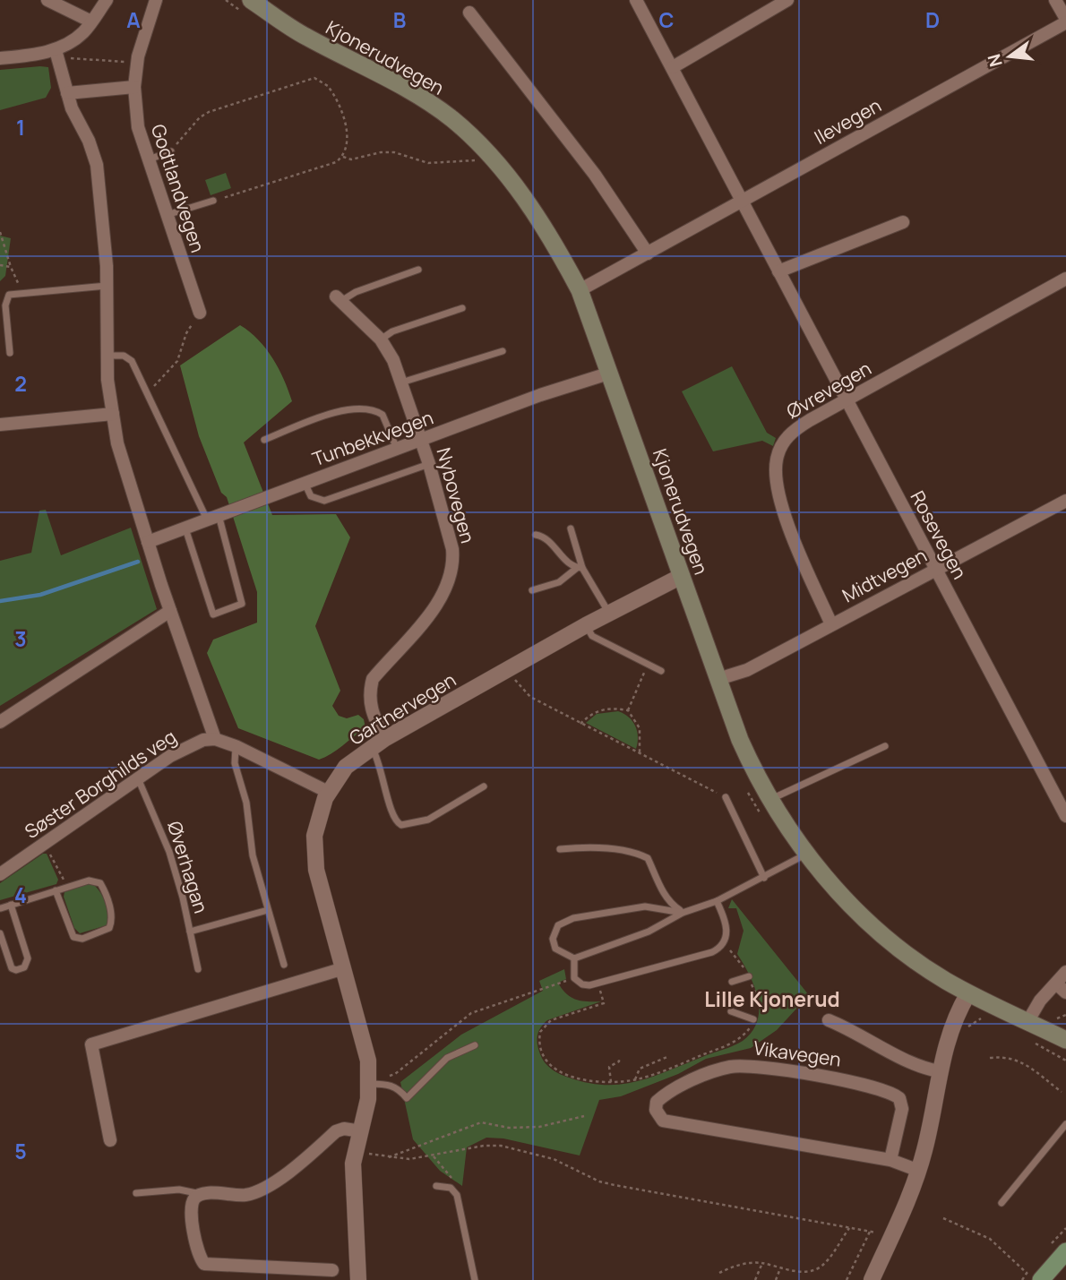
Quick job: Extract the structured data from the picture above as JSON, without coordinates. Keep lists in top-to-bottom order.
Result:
{
  "streets": {
    "main road": ["Kjonerudvegen"],
    "street": [
      "Ilevegen",
      "Godtlandvegen",
      "Øvrevegen",
      "Tunbekkvegen",
      "Nybovegen",
      "Rosevegen",
      "Midtvegen",
      "Gartnervegen",
      "Søster Borghilds veg",
      "Vikavegen"
    ],
    "lane": ["Øverhagan"]
  },
  "crossings": [
    ["Kjonerudvegen", "Ilevegen"],
    ["Kjonerudvegen", "Tunbekkvegen"],
    ["Kjonerudvegen", "Midtvegen"],
    ["Kjonerudvegen", "Gartnervegen"],
    ["Ilevegen", "Rosevegen"],
    ["Øvrevegen", "Rosevegen"],
    ["Øvrevegen", "Midtvegen"],
    ["Tunbekkvegen", "Nybovegen"],
    ["Nybovegen", "Gartnervegen"],
    ["Rosevegen", "Midtvegen"],
    ["Søster Borghilds veg", "Øverhagan"]
  ],
  "districts": ["Lille Kjonerud"],
  "north": "left",
  "grid": {
    "columns": [
      "A",
      "B",
      "C",
      "D"
    ],
    "rows": [
      "1",
      "2",
      "3",
      "4",
      "5"
    ]
  }
}
